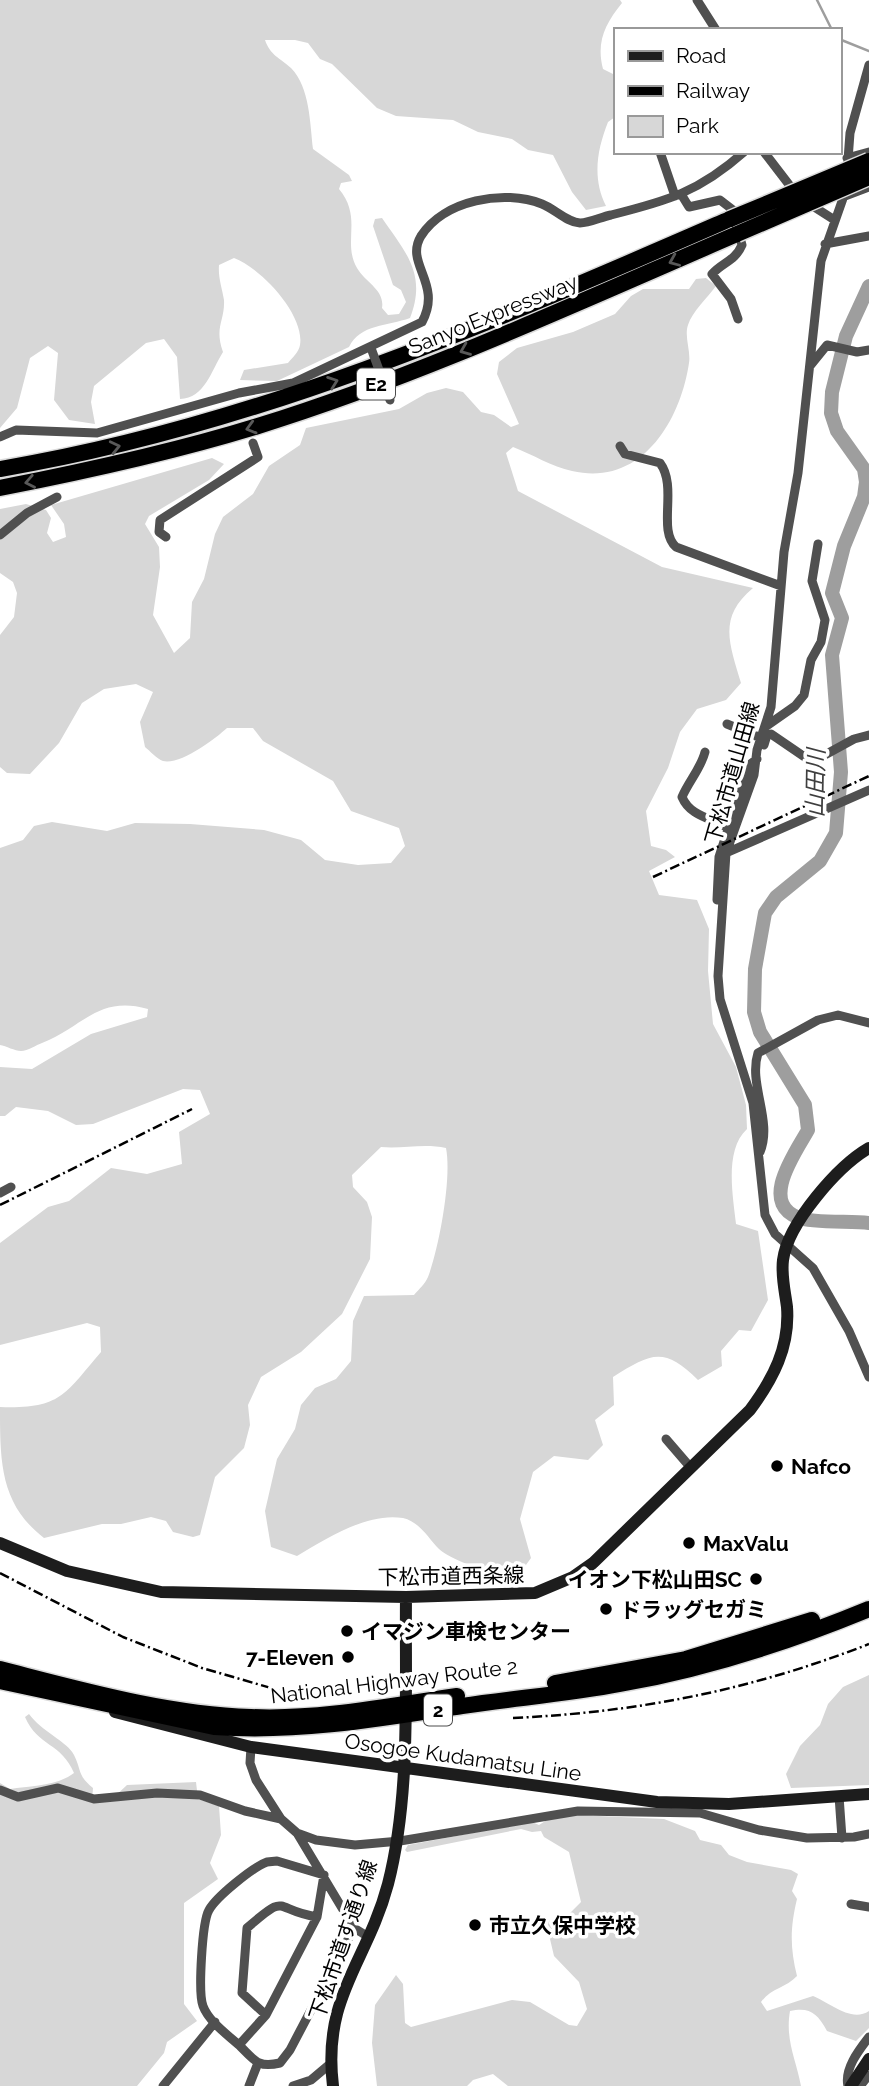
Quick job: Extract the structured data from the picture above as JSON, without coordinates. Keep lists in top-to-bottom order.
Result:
{
  "streets": {
    "highway": [
      "Sanyo Expressway",
      "E2",
      "National Highway Route 2",
      "2"
    ],
    "street": [
      "下松市道山田線",
      "下松市道西条線",
      "Osogoe Kudamatsu Line",
      "下松市道す通り線"
    ]
  },
  "crossings": [
    ["下松市道山田線", "下松市道西条線"],
    ["下松市道西条線", "下松市道す通り線"],
    ["National Highway Route 2", "Osogoe Kudamatsu Line"],
    ["National Highway Route 2", "下松市道す通り線"],
    ["Osogoe Kudamatsu Line", "下松市道す通り線"]
  ],
  "water": ["山田川"],
  "places": [
    "Nafco",
    "MaxValu",
    "イオン下松山田SC",
    "ドラッグセガミ",
    "イマジン車検センター",
    "7-Eleven",
    "市立久保中学校"
  ],
  "legend": ["Road", "Railway", "Park"]
}
